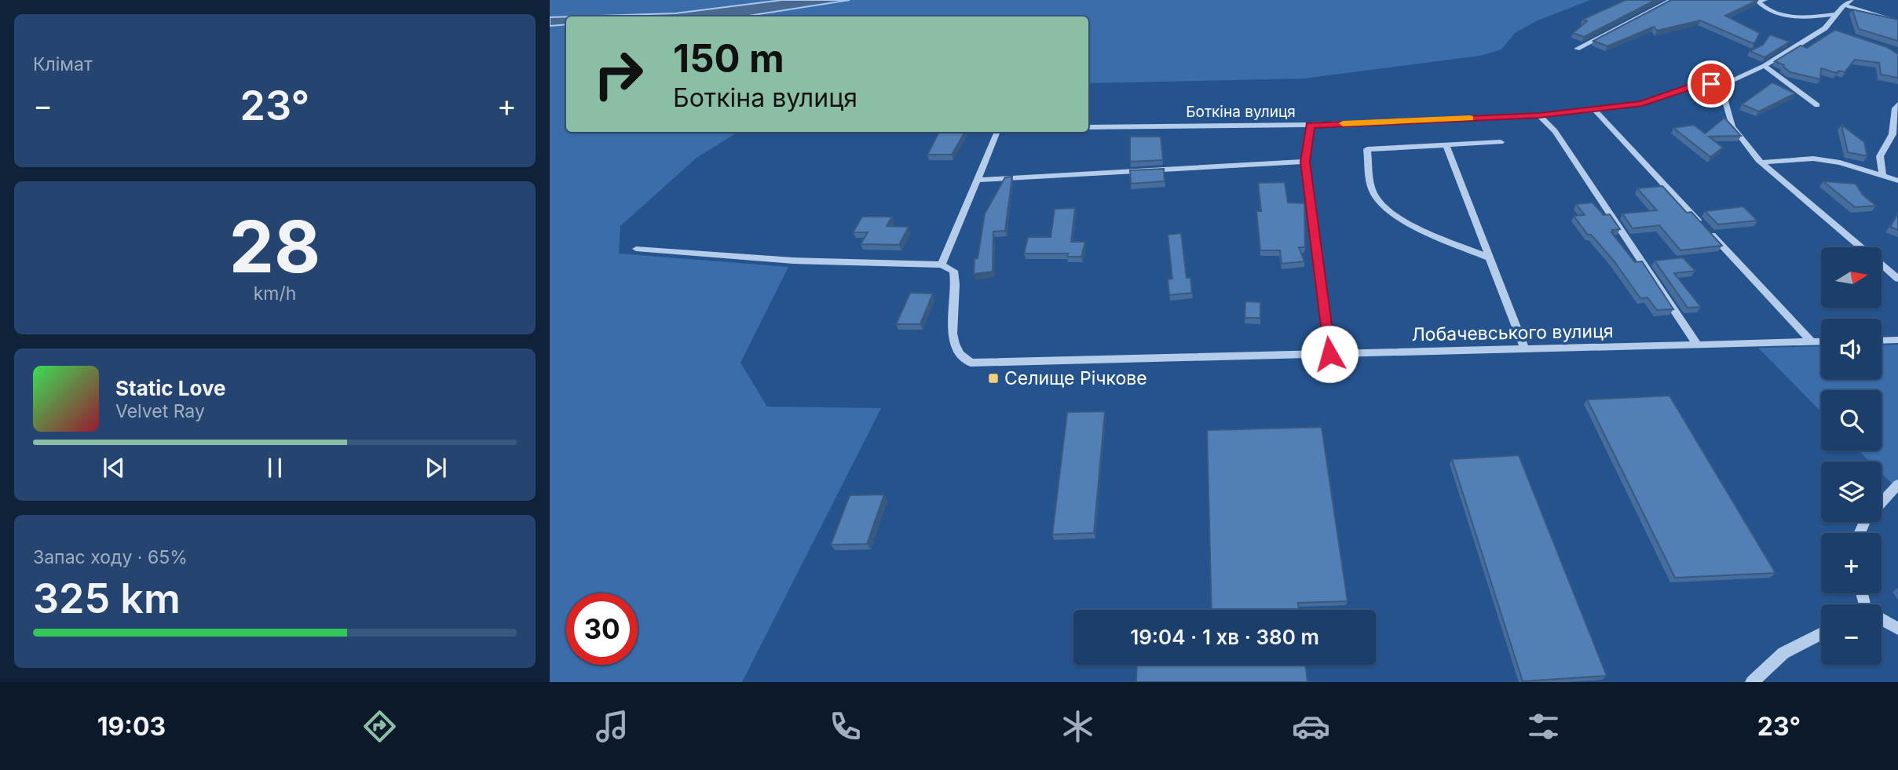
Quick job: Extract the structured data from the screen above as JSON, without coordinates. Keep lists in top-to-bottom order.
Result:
{
  "streets": {
    "street": ["Боткіна вулиця", "Лобачевського вулиця"]
  },
  "places": {
    "transit": ["Селище Річкове"]
  },
  "north": "right",
  "page": {
    "tile": [
      "Клімат",
      ["28", "km/h"],
      ["Запас ходу · 65%", "325 km"]
    ],
    "turn": ["150 m", "Боткіна вулиця"],
    "heat": ["−", "23°", "+"],
    "map_buttons": ["+", "−"],
    "song": ["Static Love", "Velvet Ray"],
    "limit": "30",
    "trip": "19:04 · 1 хв · 380 m",
    "tabs": ["19:03", "23°"]
  }
}
